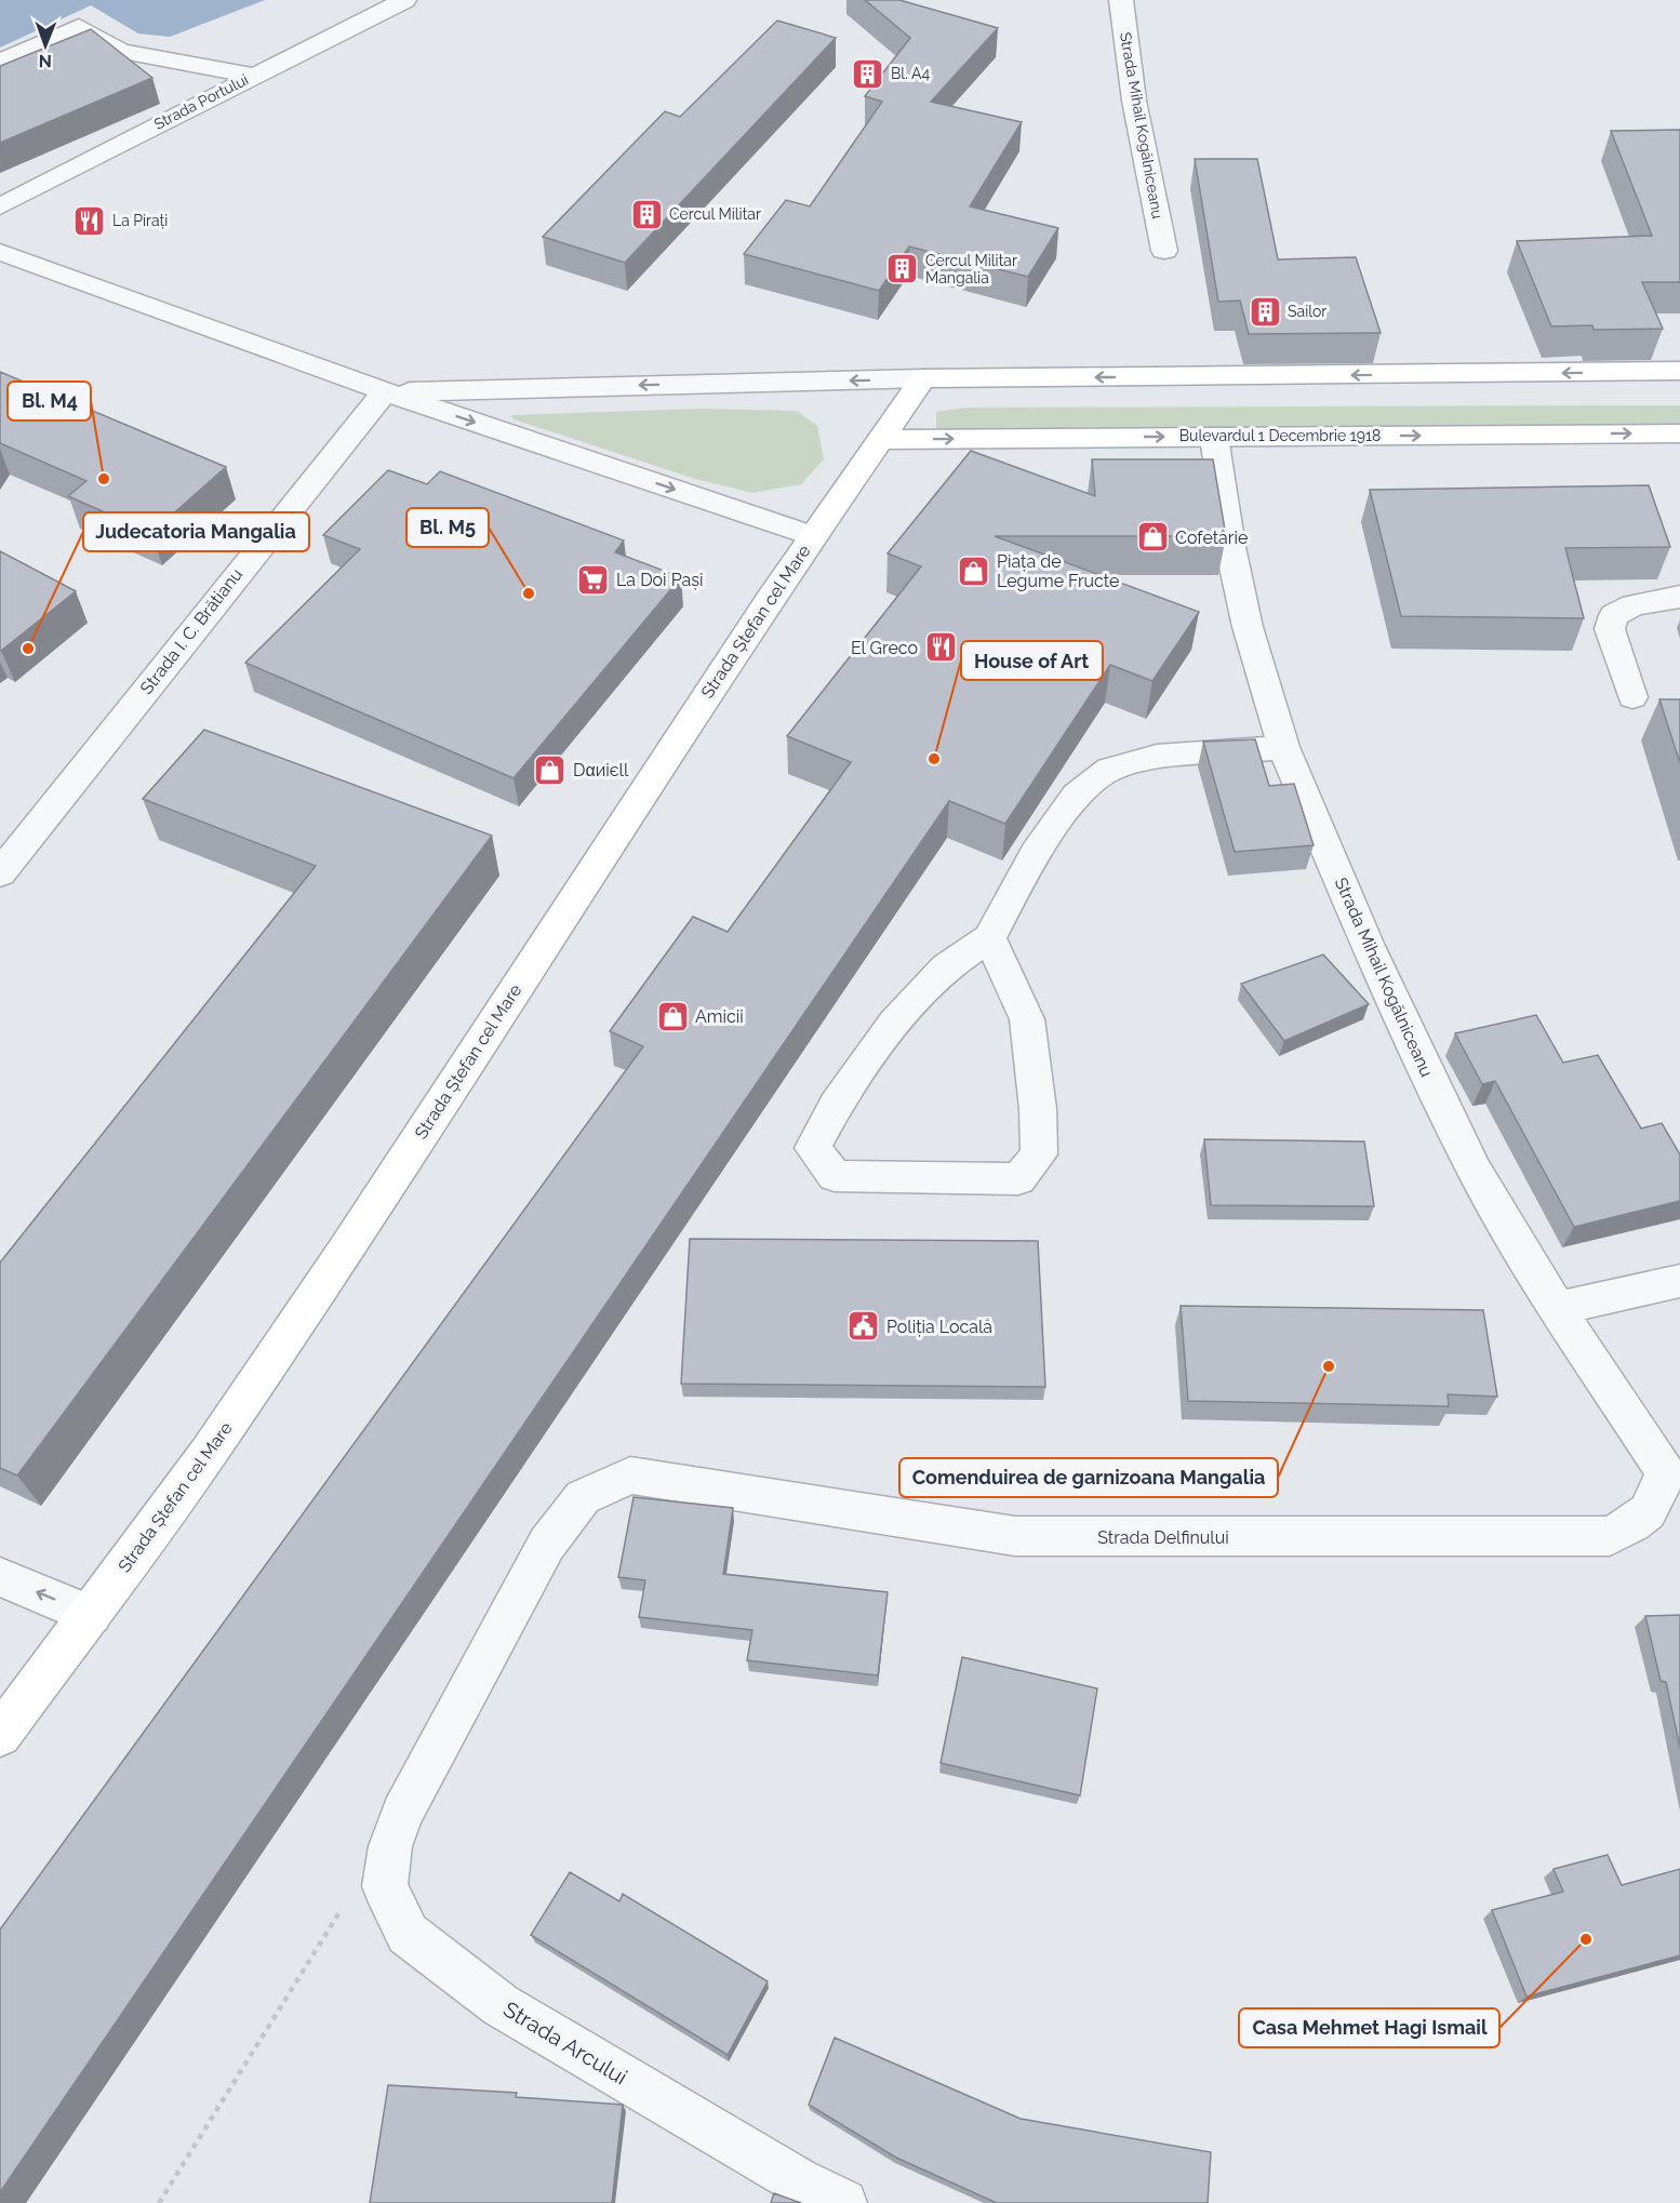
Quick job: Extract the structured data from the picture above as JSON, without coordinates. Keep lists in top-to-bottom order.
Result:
{
  "streets": {
    "main road": ["Bulevardul 1 Decembrie 1918", "Strada Ștefan cel Mare"],
    "street": [
      "Strada Portului",
      "Strada Mihail Kogălniceanu",
      "Strada I. C. Brătianu",
      "Strada Delfinului",
      "Strada Arcului"
    ]
  },
  "crossings": [
    ["Strada Mihail Kogălniceanu", "Bulevardul 1 Decembrie 1918"],
    ["Strada Mihail Kogălniceanu", "Strada Delfinului"],
    ["Bulevardul 1 Decembrie 1918", "Strada Ștefan cel Mare"],
    ["Strada Delfinului", "Strada Arcului"]
  ],
  "places": {
    "building": [
      "Bl. A4",
      "Cercul Militar",
      "Cercul Militar Mangalia",
      "Sailor"
    ],
    "restaurant": ["La Pirați", "El Greco"],
    "other": [
      "Bl. M4",
      "Bl. M5",
      "Judecatoria Mangalia",
      "House of Art",
      "Comenduirea de garnizoana Mangalia",
      "Casa Mehmet Hagi Ismail"
    ],
    "shop": [
      "Cofetărie",
      "Piața de Legume Fructe",
      "Dαиiєll",
      "Amicii"
    ],
    "supermarket": ["La Doi Pași"],
    "public building": ["Poliția Locală"]
  },
  "north": "bottom"
}
